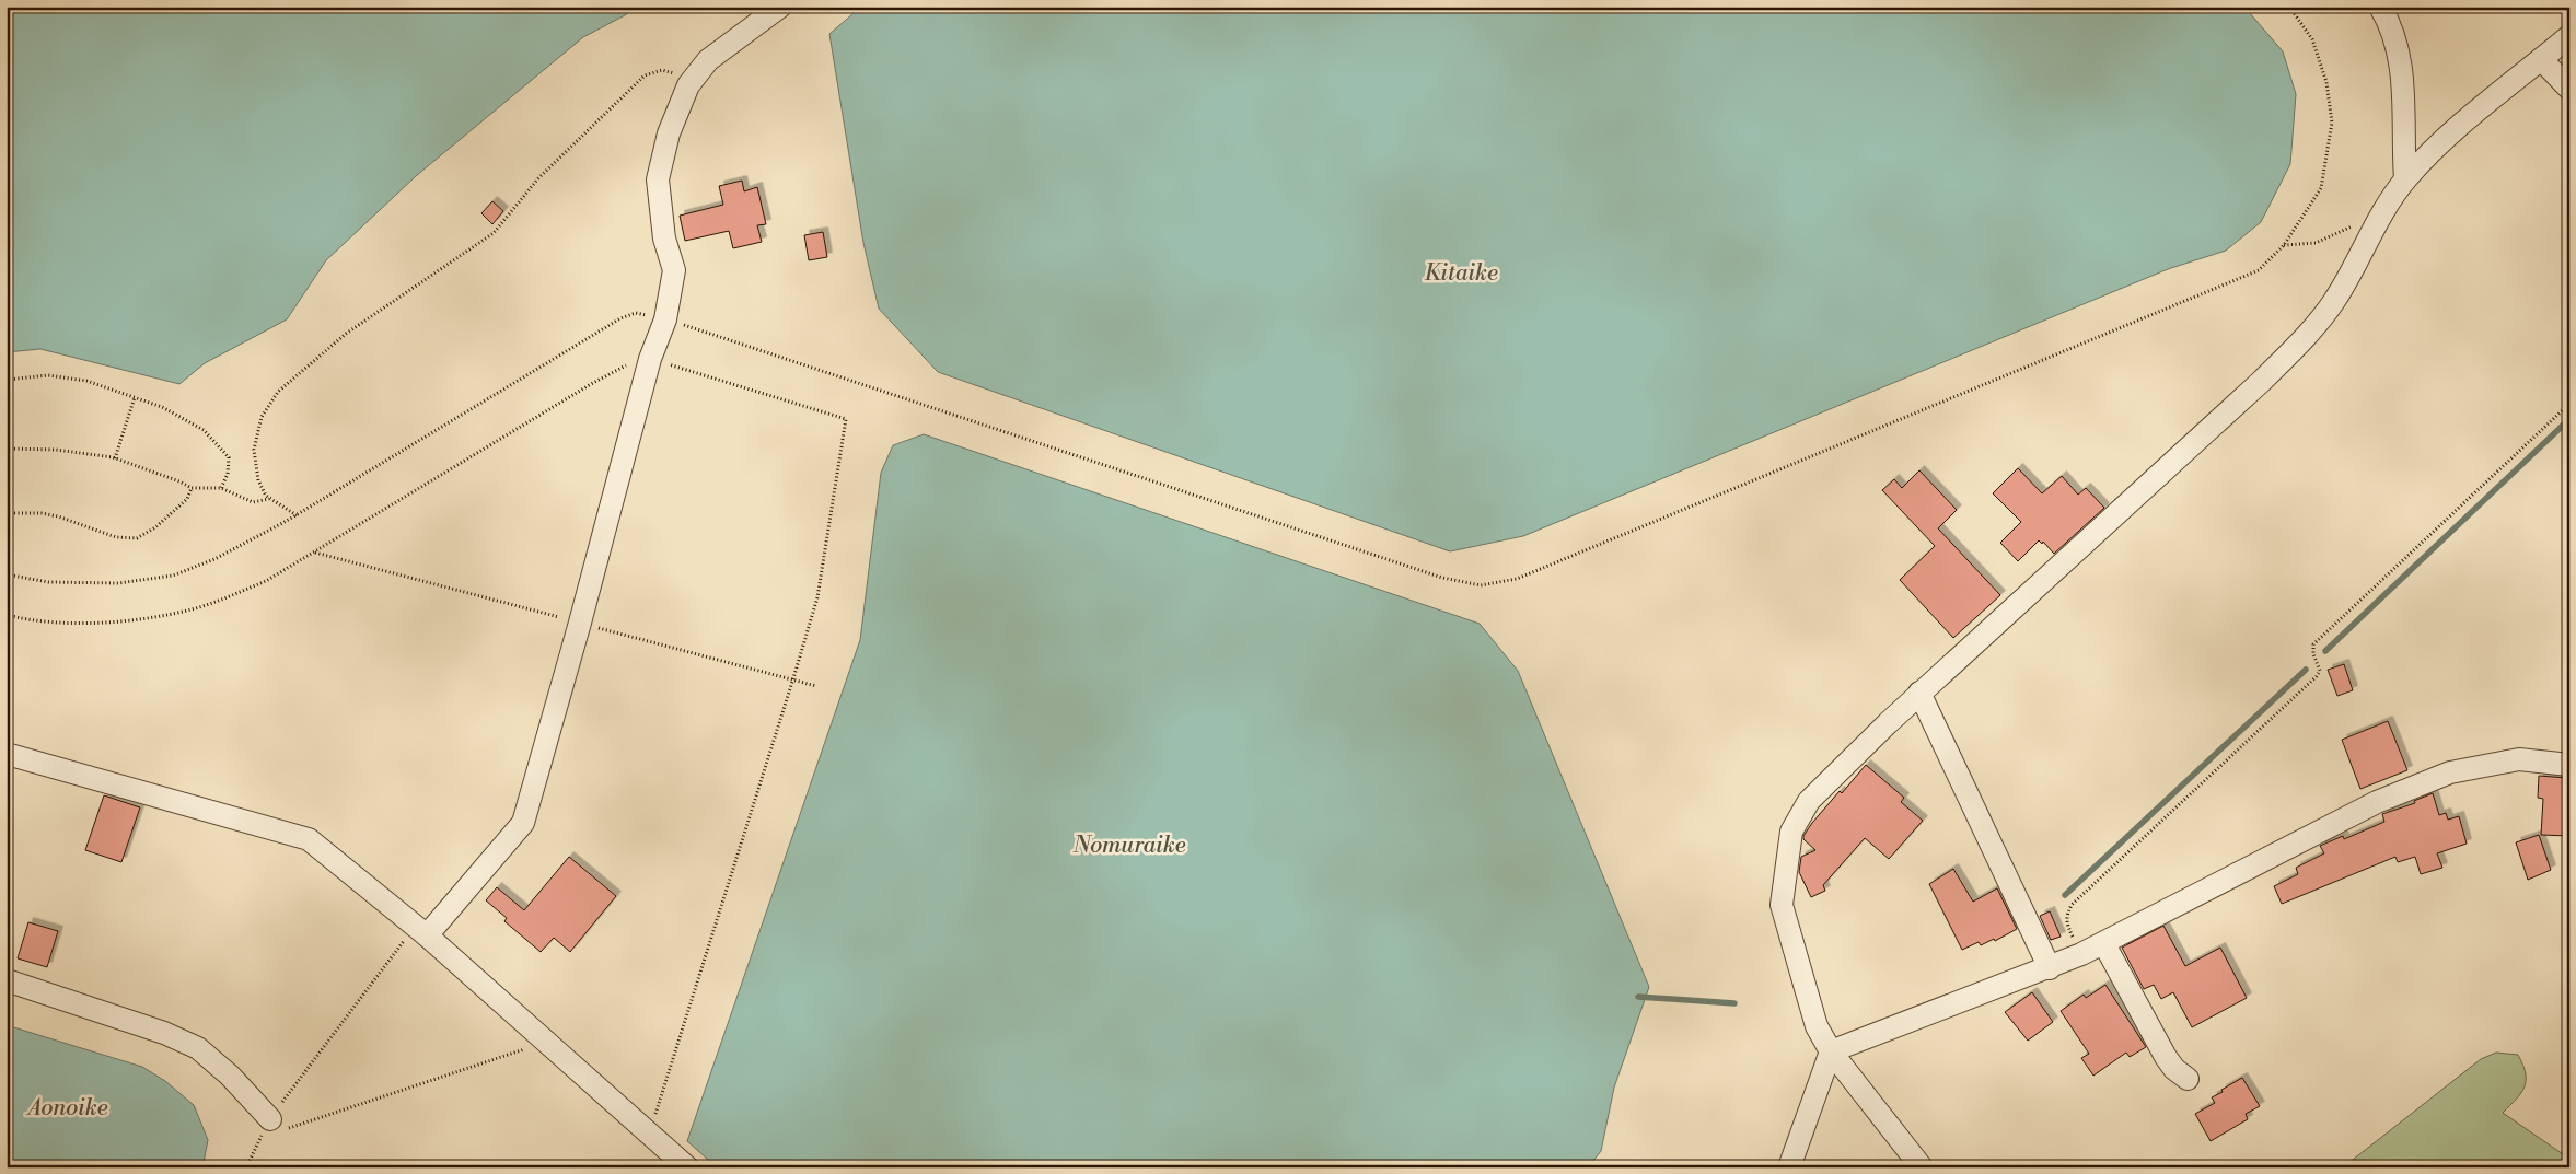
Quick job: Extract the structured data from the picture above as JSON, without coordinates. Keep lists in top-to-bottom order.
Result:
{
  "water": ["Kitaike", "Nomuraike", "Aonoike"]
}
